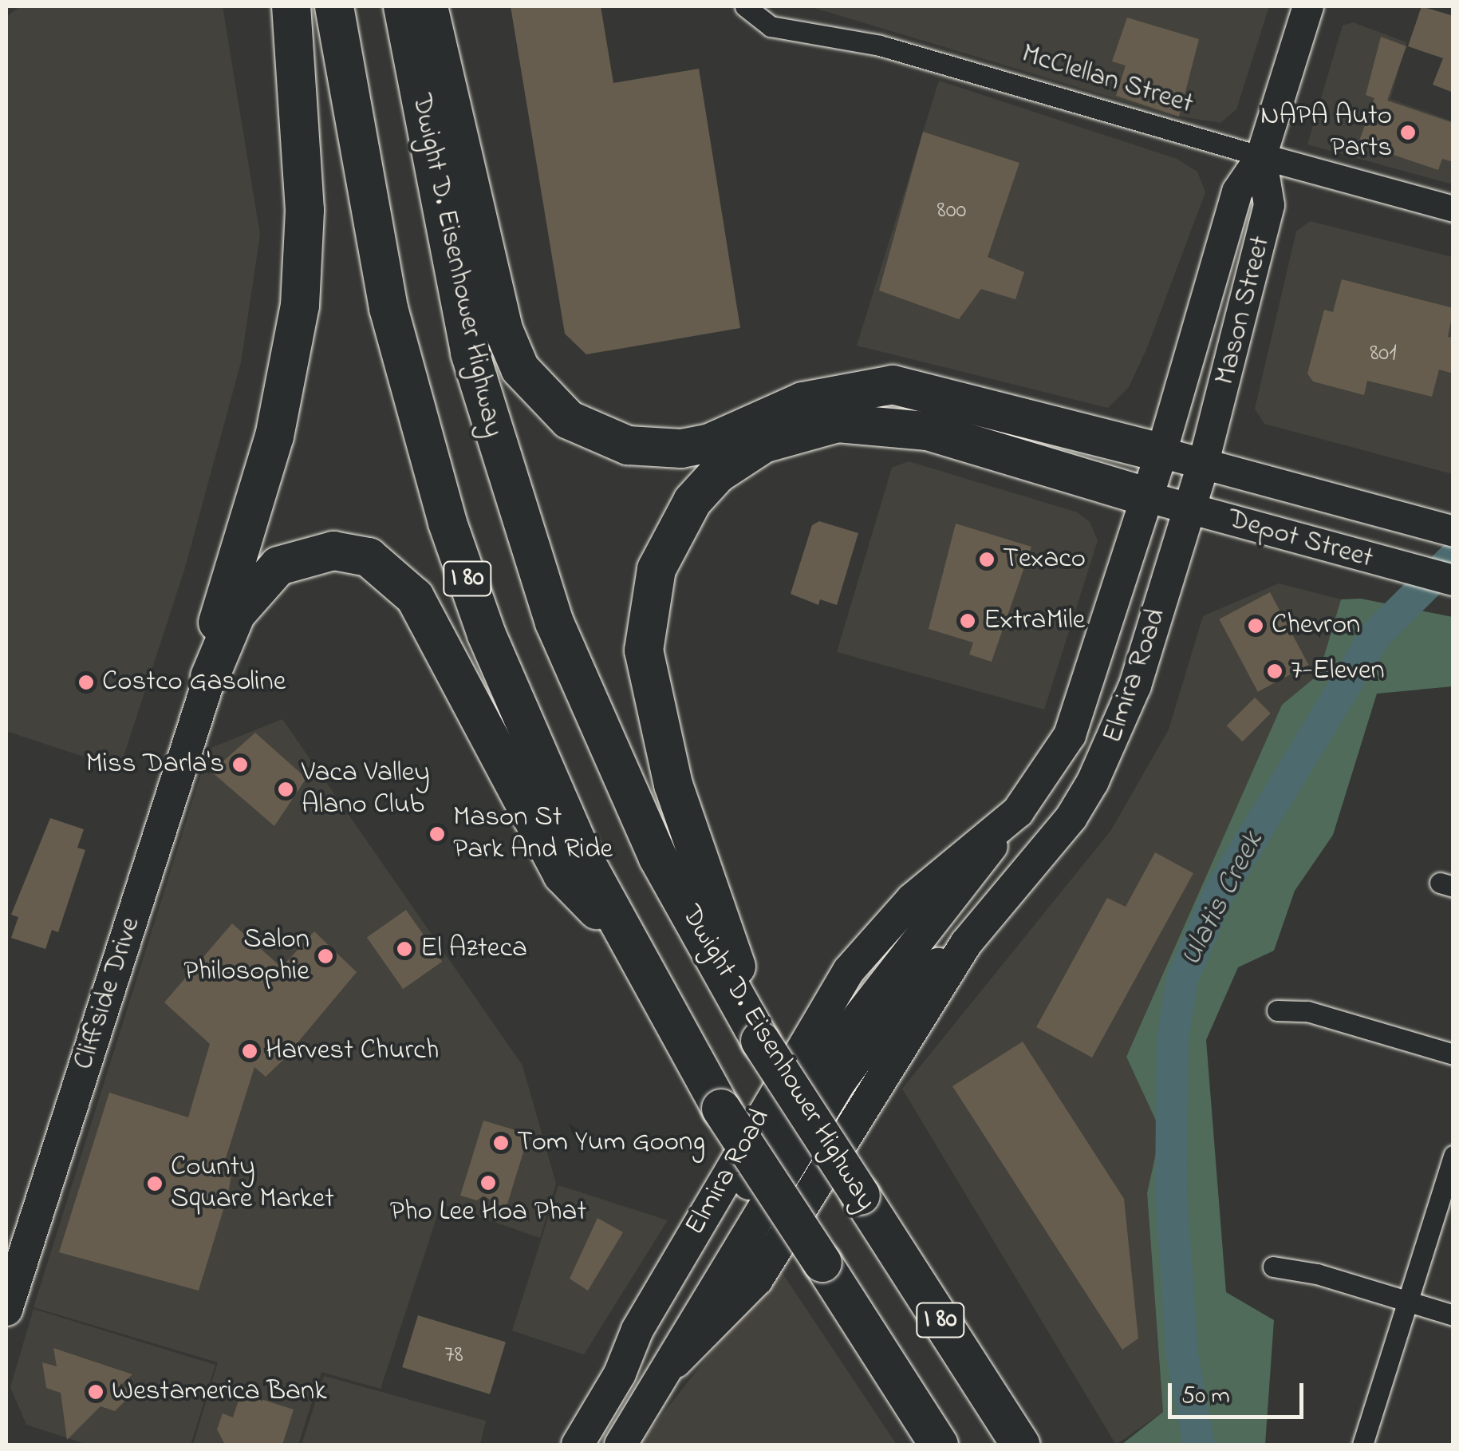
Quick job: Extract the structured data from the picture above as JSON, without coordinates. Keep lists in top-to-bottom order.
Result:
{
  "streets": {
    "highway": ["Dwight D. Eisenhower Highway", "I 80"],
    "main road": [
      "Mason Street",
      "Depot Street",
      "Elmira Road",
      "Cliffside Drive"
    ],
    "street": ["McClellan Street"]
  },
  "crossings": [
    ["McClellan Street", "Mason Street"],
    ["Mason Street", "Depot Street"],
    ["Mason Street", "Elmira Road"],
    ["Depot Street", "Elmira Road"]
  ],
  "water": ["Ulatis Creek"],
  "places": [
    "NAPA Auto Parts",
    "Texaco",
    "ExtraMile",
    "Chevron",
    "7-Eleven",
    "Costco Gasoline",
    "Miss Darla's",
    "Vaca Valley Alano Club",
    "Mason St Park And Ride",
    "El Azteca",
    "Salon Philosophie",
    "Harvest Church",
    "Tom Yum Goong",
    "Pho Lee Hoa Phat",
    "County Square Market",
    "Westamerica Bank"
  ],
  "house_numbers": ["800", "801", "78"],
  "scale_bar": "50 m"
}
